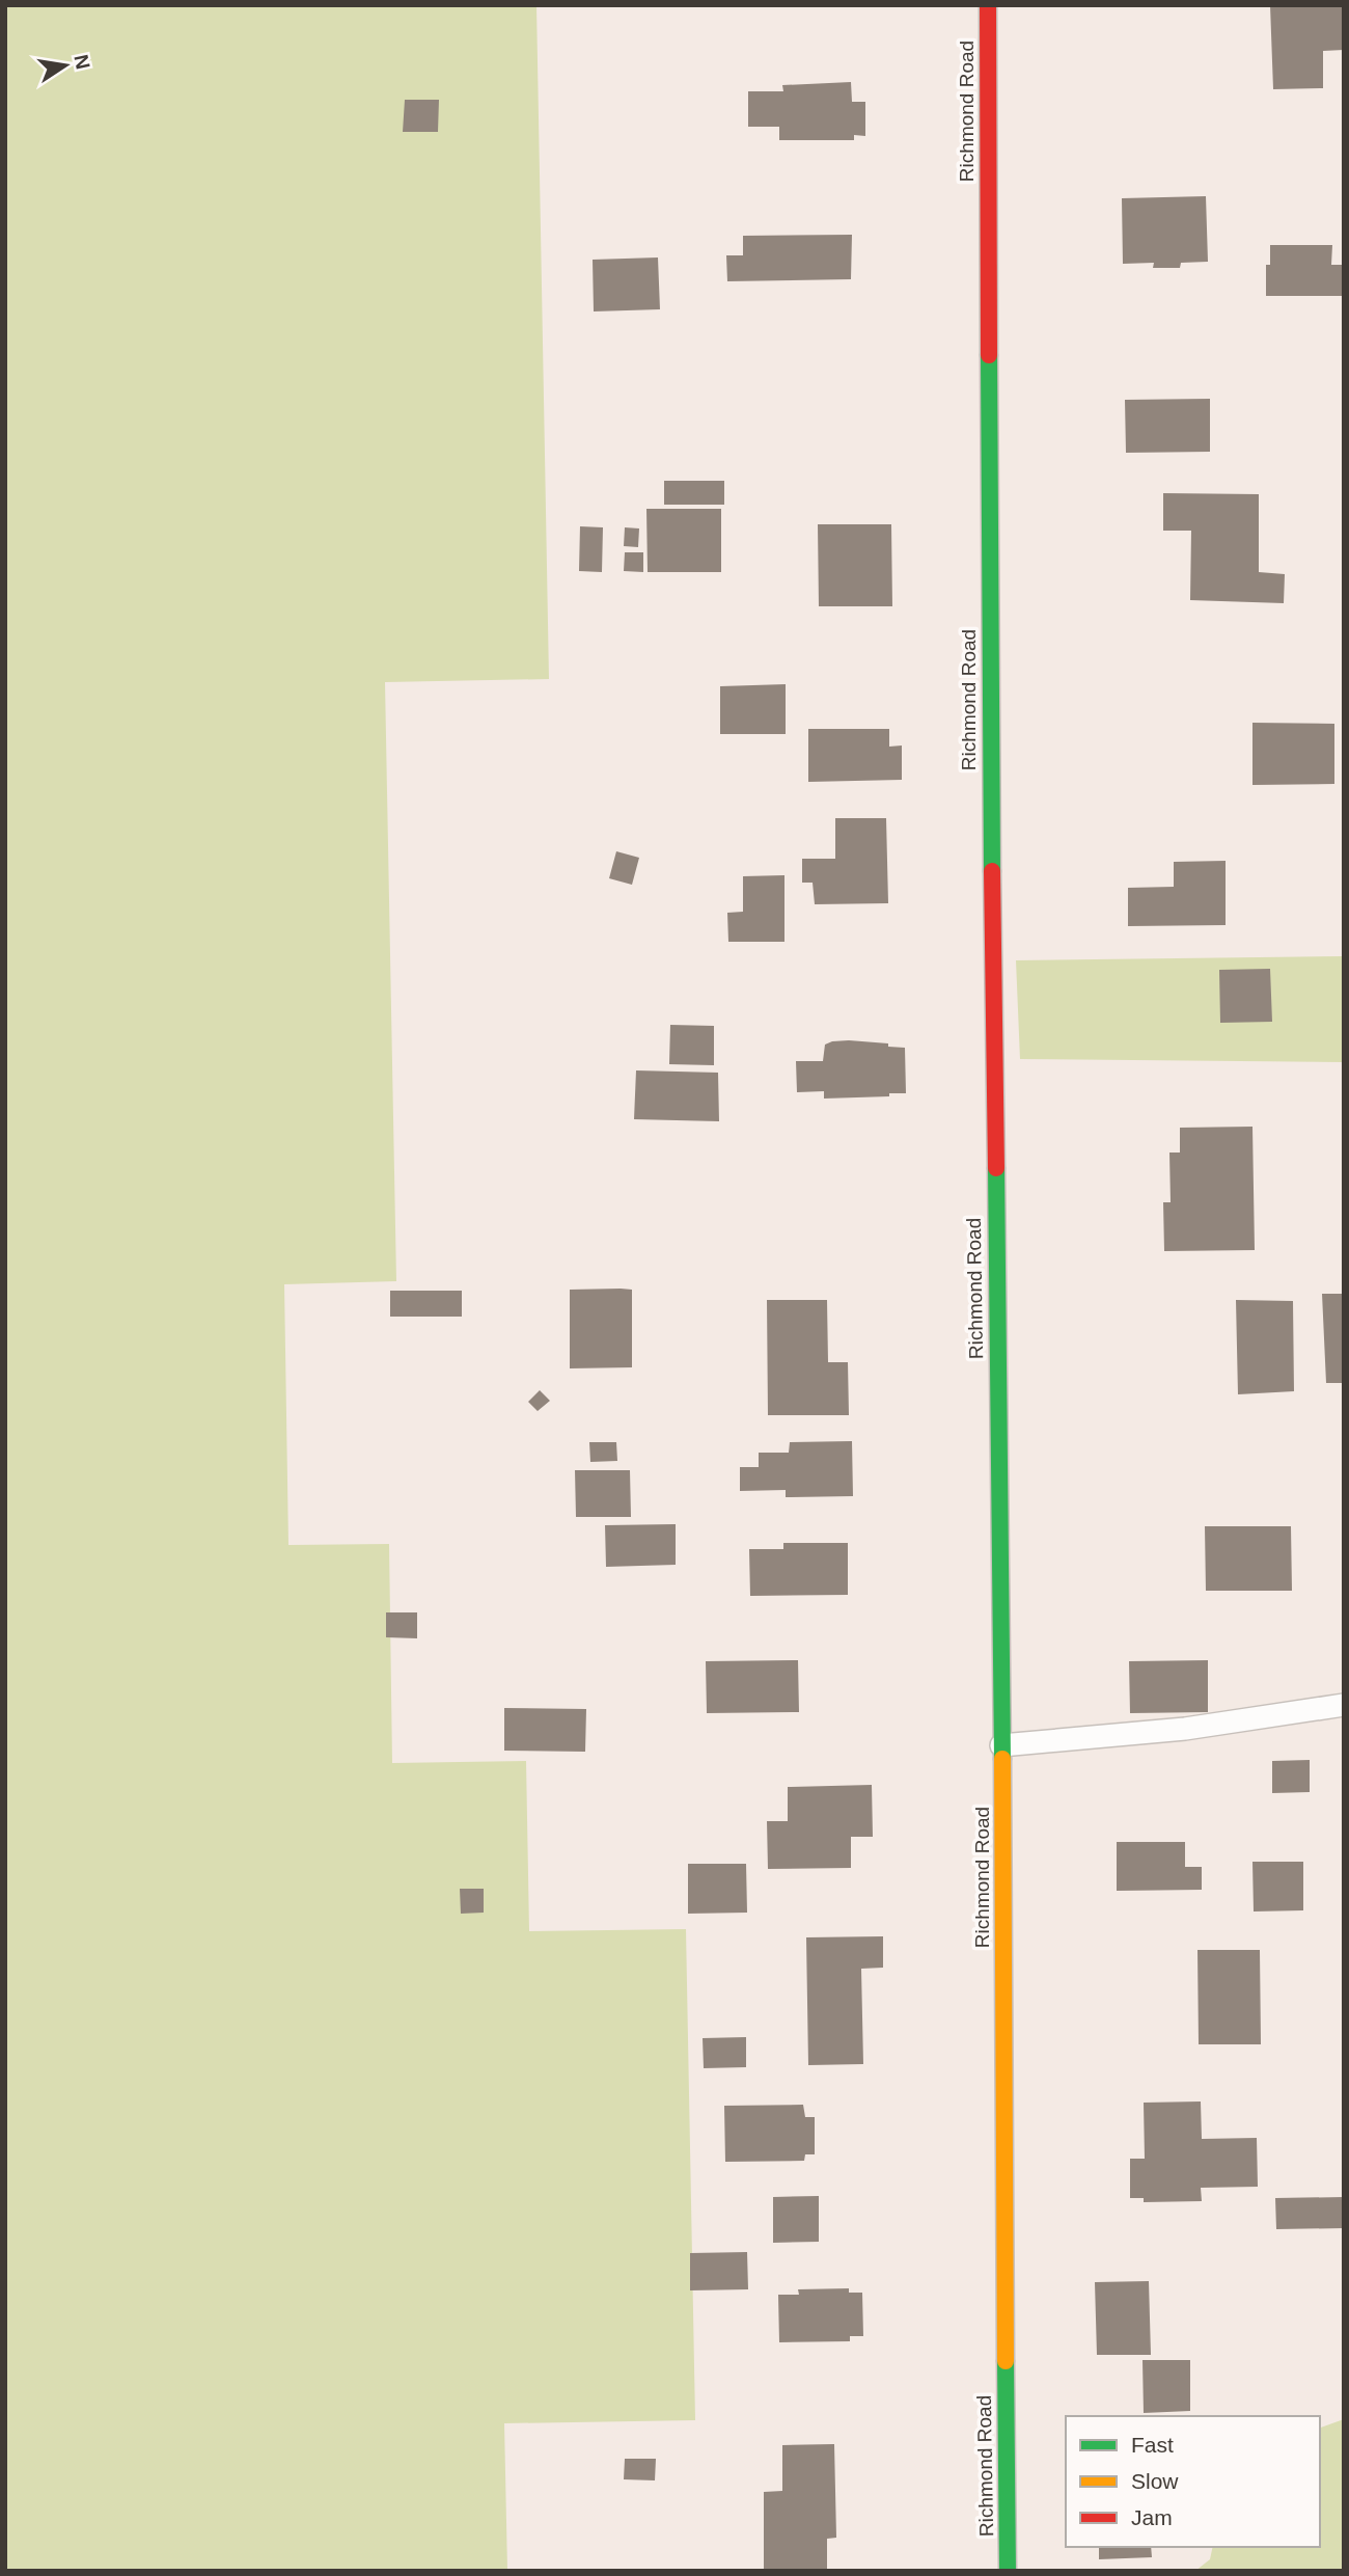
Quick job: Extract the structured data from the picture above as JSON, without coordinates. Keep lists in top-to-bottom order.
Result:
{
  "streets": {
    "street": ["Richmond Road"]
  },
  "legend": ["Fast", "Slow", "Jam"],
  "north": "right"
}
